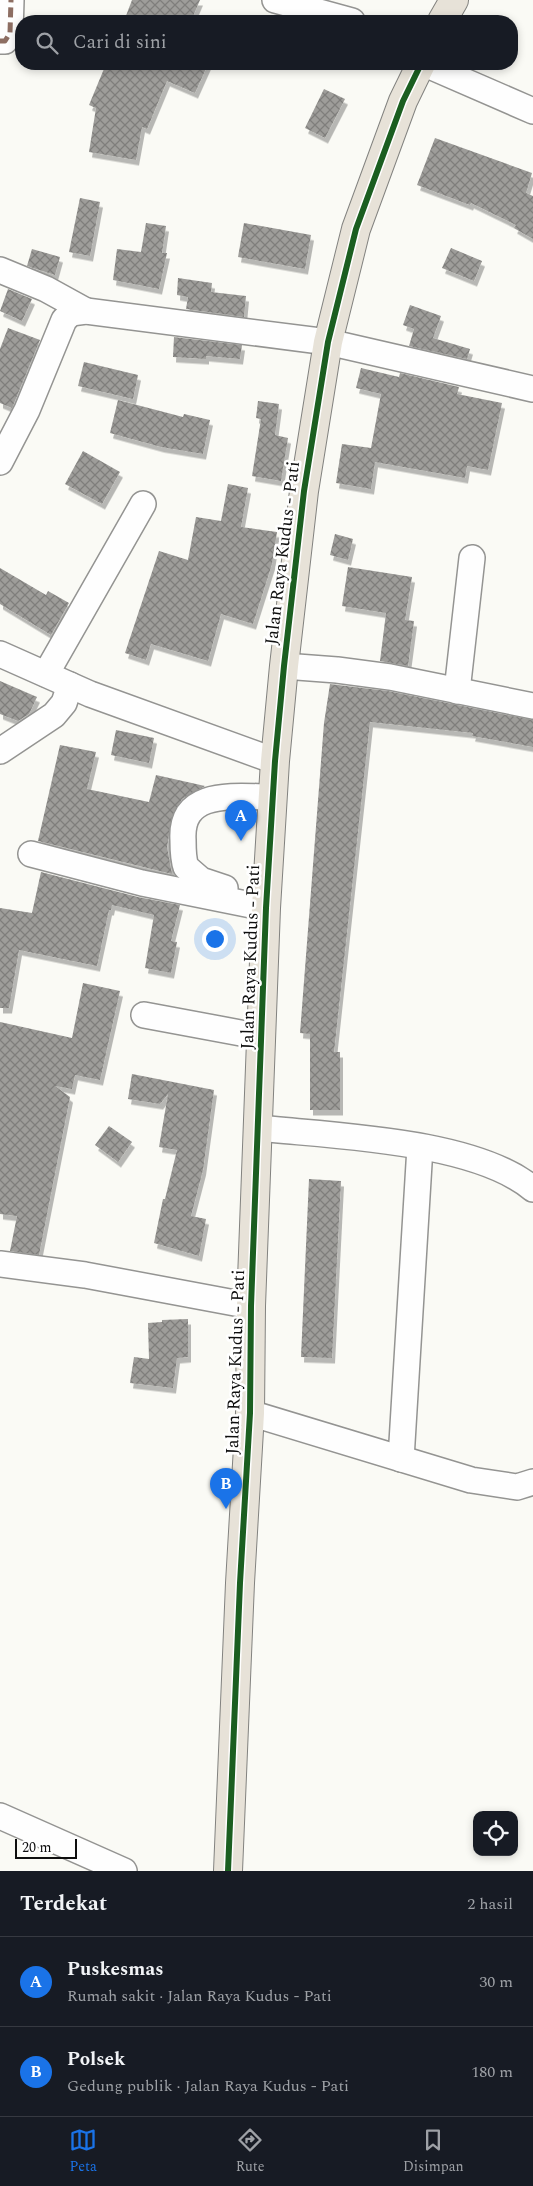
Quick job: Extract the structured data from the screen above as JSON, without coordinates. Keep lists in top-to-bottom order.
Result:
{
  "streets": {
    "highway": ["Jalan Raya Kudus - Pati"]
  },
  "scale_bar": "20 m",
  "page": {
    "search": "Cari di sini",
    "pins": ["A", "B"],
    "scale": "20 m",
    "heading": ["Terdekat", "2 hasil"],
    "list": [
      {
        "mark": "A",
        "name": "Puskesmas",
        "note": "Rumah sakit · Jalan Raya Kudus - Pati",
        "value": "30 m"
      },
      {
        "mark": "B",
        "name": "Polsek",
        "note": "Gedung publik · Jalan Raya Kudus - Pati",
        "value": "180 m"
      }
    ],
    "nav": ["Peta", "Rute", "Disimpan"]
  }
}
